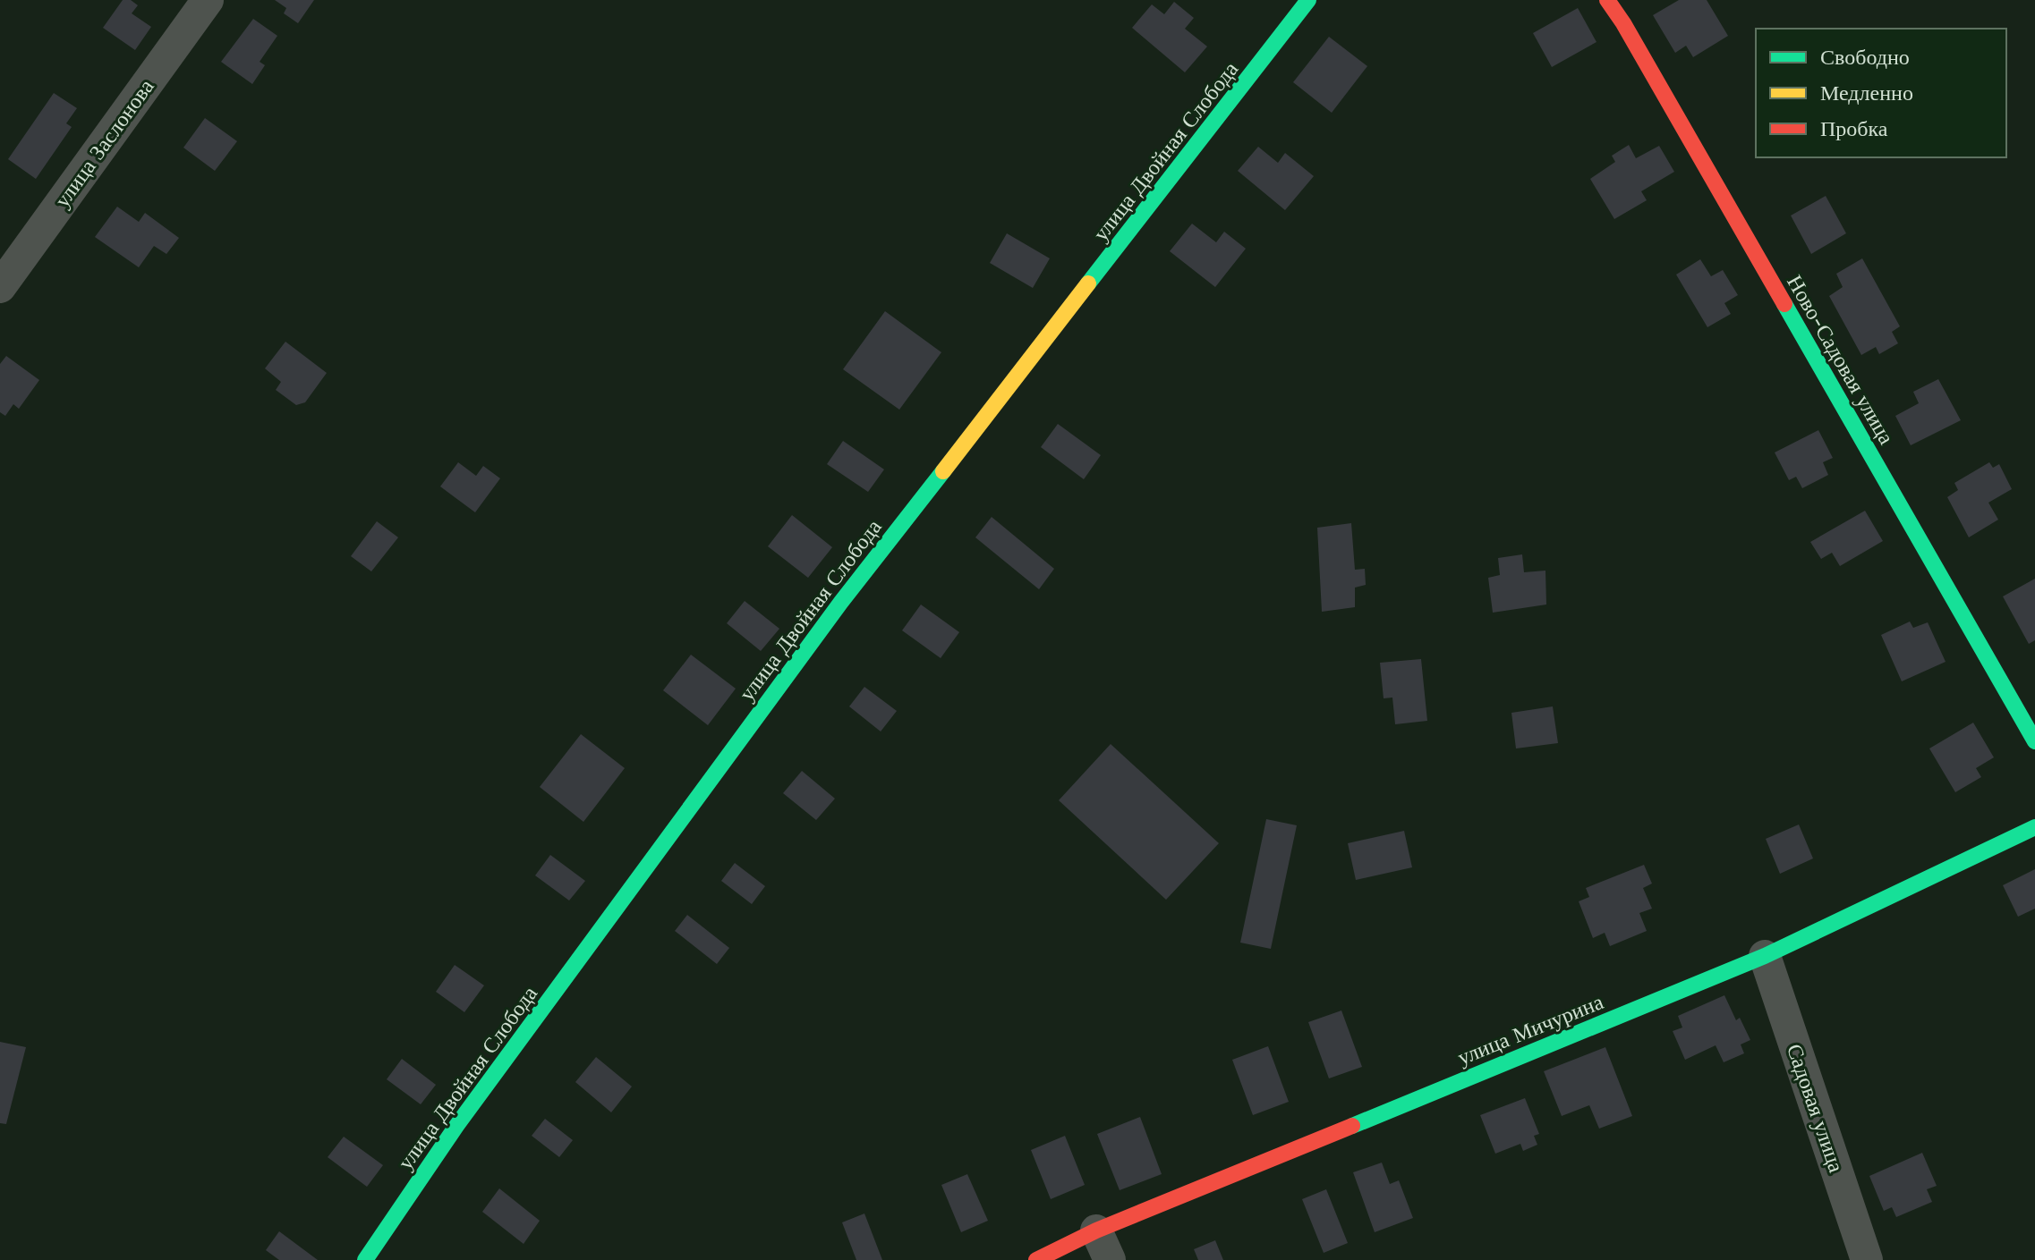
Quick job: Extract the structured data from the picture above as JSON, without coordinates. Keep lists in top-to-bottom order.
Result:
{
  "streets": {
    "street": [
      "улица Заслонова",
      "улица Двойная Слобода",
      "Ново-Садовая улица",
      "улица Мичурина",
      "Садовая улица"
    ]
  },
  "crossings": [
    ["улица Мичурина", "Садовая улица"]
  ],
  "legend": ["Свободно", "Медленно", "Пробка"]
}
